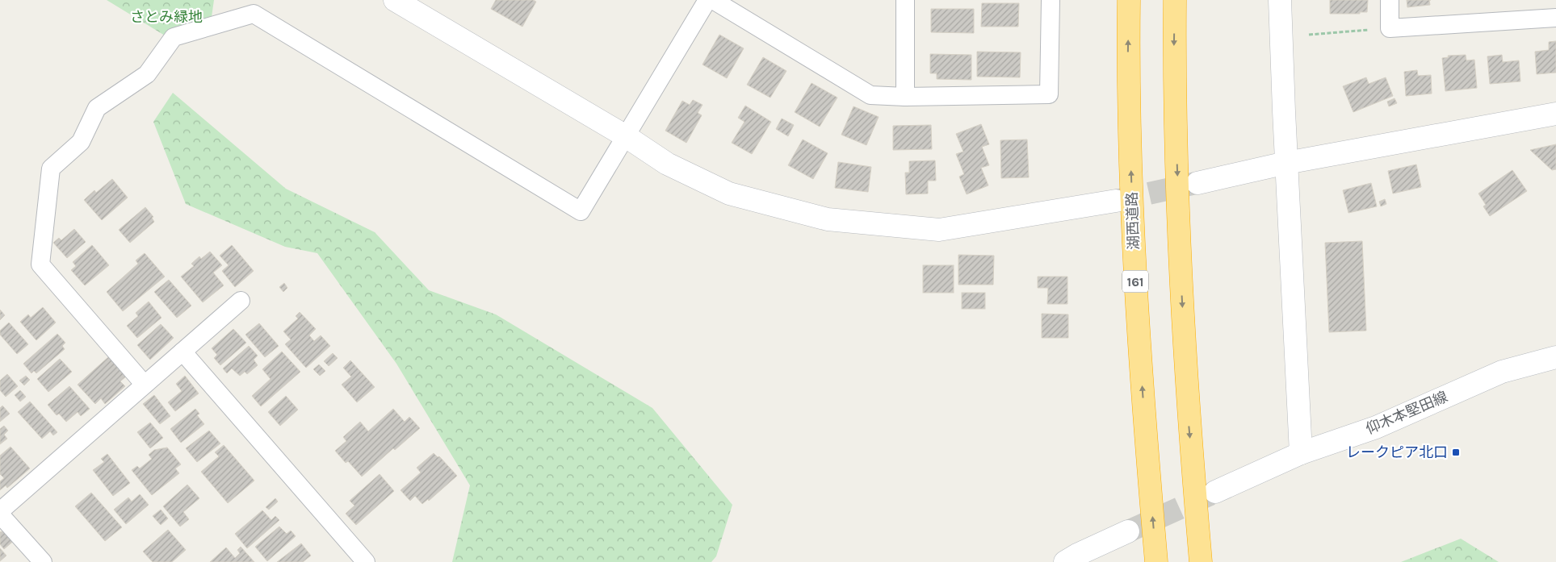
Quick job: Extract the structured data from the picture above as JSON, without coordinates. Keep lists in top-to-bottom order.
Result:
{
  "streets": {
    "highway": ["湖西道路", "161"],
    "street": ["仰木本堅田線"]
  },
  "parks": ["さとみ緑地"],
  "places": {
    "transit": ["レークピア北口"]
  }
}
